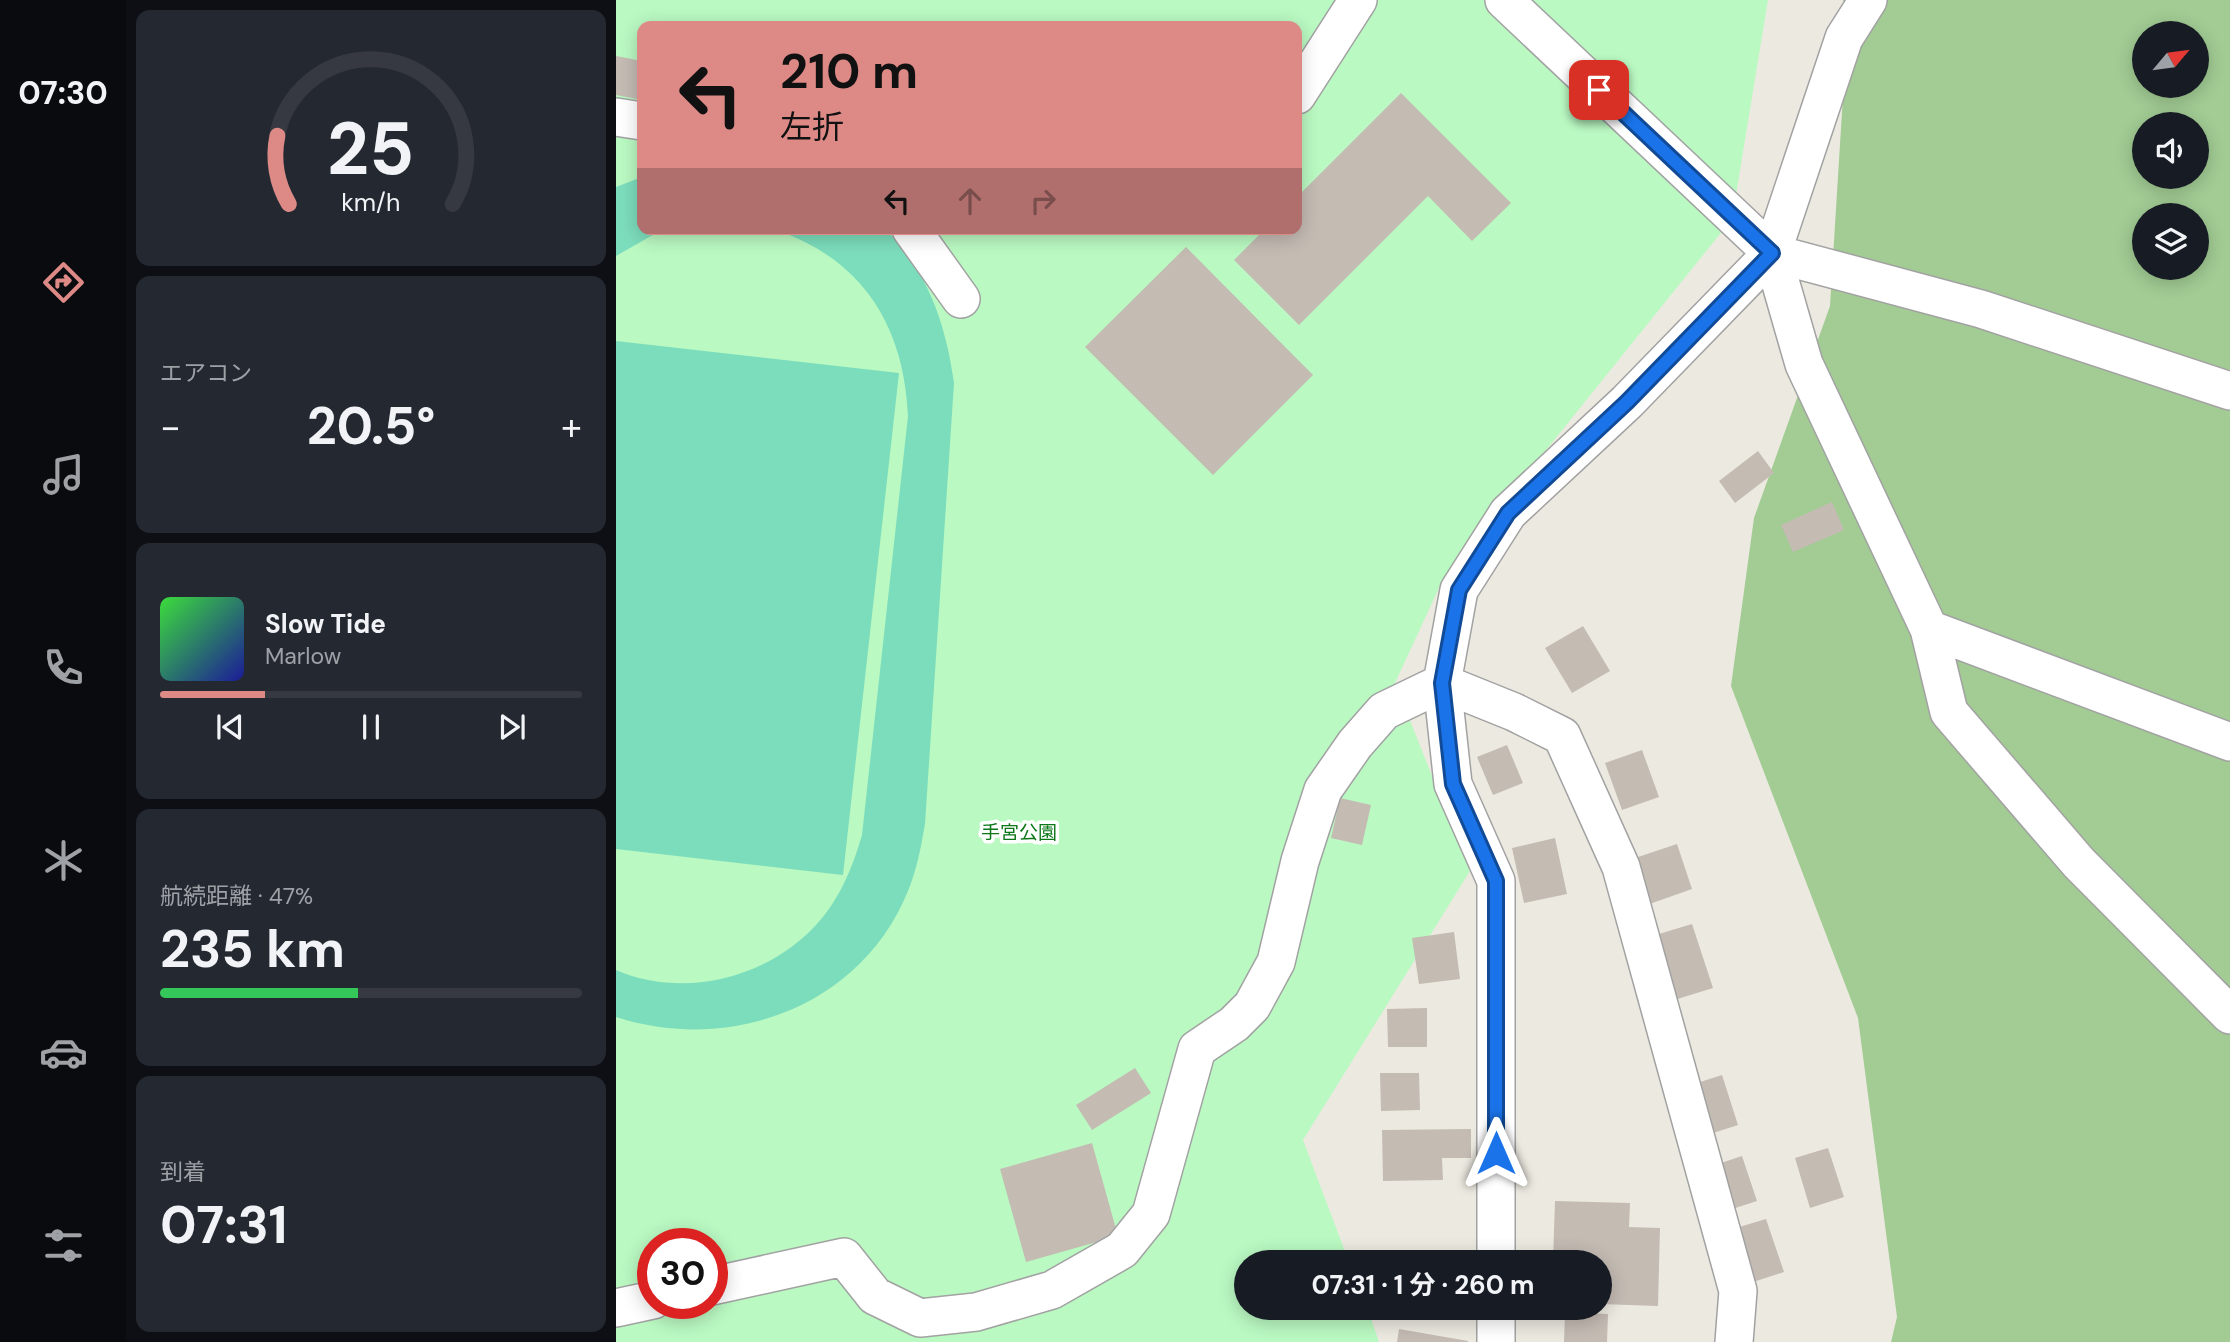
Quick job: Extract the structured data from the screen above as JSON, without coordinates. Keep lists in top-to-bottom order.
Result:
{
  "parks": ["手宮公園"],
  "north": "top right",
  "page": {
    "tabs": "07:30",
    "turn": ["210 m", "左折"],
    "tile": [
      "エアコン",
      ["航続距離 · 47%", "235 km"],
      ["到着", "07:31"]
    ],
    "heat": ["−", "20.5°", "+"],
    "song": ["Slow Tide", "Marlow"],
    "limit": "30",
    "trip": "07:31 · 1 分 · 260 m",
    "gauge": ["25", "km/h"]
  }
}
